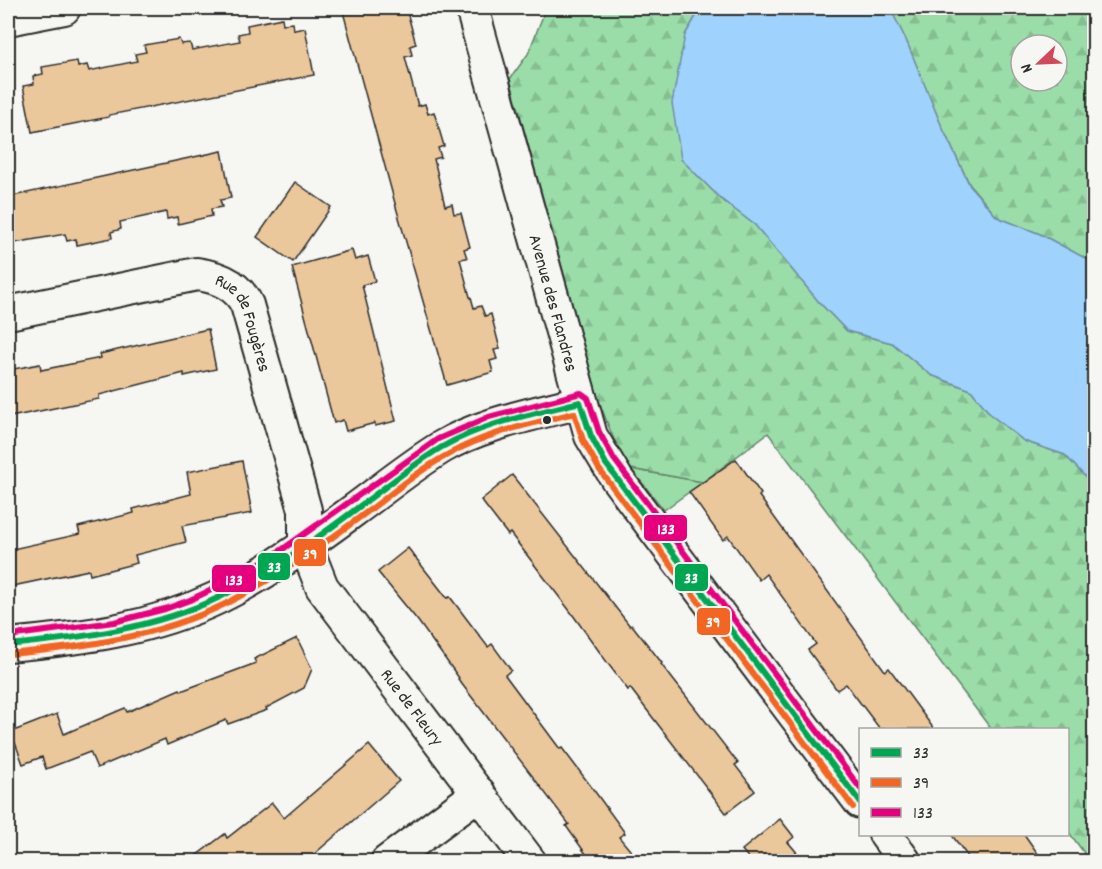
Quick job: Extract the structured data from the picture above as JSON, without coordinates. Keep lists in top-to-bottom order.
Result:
{
  "streets": {
    "street": ["Avenue des Flandres", "Rue de Fougères", "Rue de Fleury"]
  },
  "crossings": [
    ["Rue de Fougères", "Rue de Fleury"]
  ],
  "lines": ["transit line 133", "transit line 33", "transit line 39"],
  "legend": ["33", "39", "133"],
  "north": "bottom left"
}
